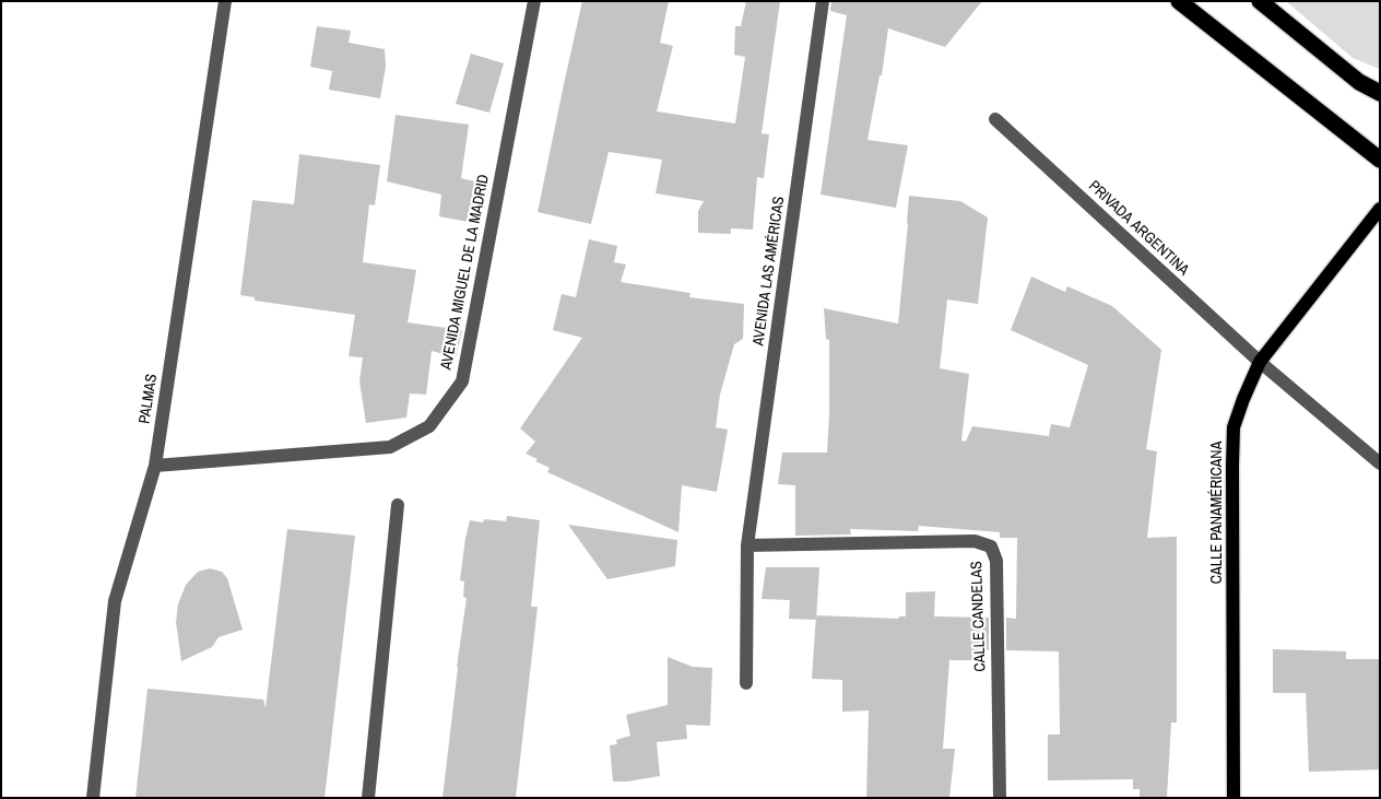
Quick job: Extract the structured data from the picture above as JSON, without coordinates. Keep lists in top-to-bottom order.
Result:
{
  "streets": {
    "main road": ["CALLE PANAMÉRICANA"],
    "street": [
      "PRIVADA ARGENTINA",
      "AVENIDA LAS AMÉRICAS",
      "AVENIDA MIGUEL DE LA MADRID",
      "PALMAS",
      "CALLE CANDELAS"
    ]
  },
  "crossings": [
    ["PRIVADA ARGENTINA", "CALLE PANAMÉRICANA"],
    ["AVENIDA LAS AMÉRICAS", "CALLE CANDELAS"],
    ["AVENIDA MIGUEL DE LA MADRID", "PALMAS"]
  ]
}
